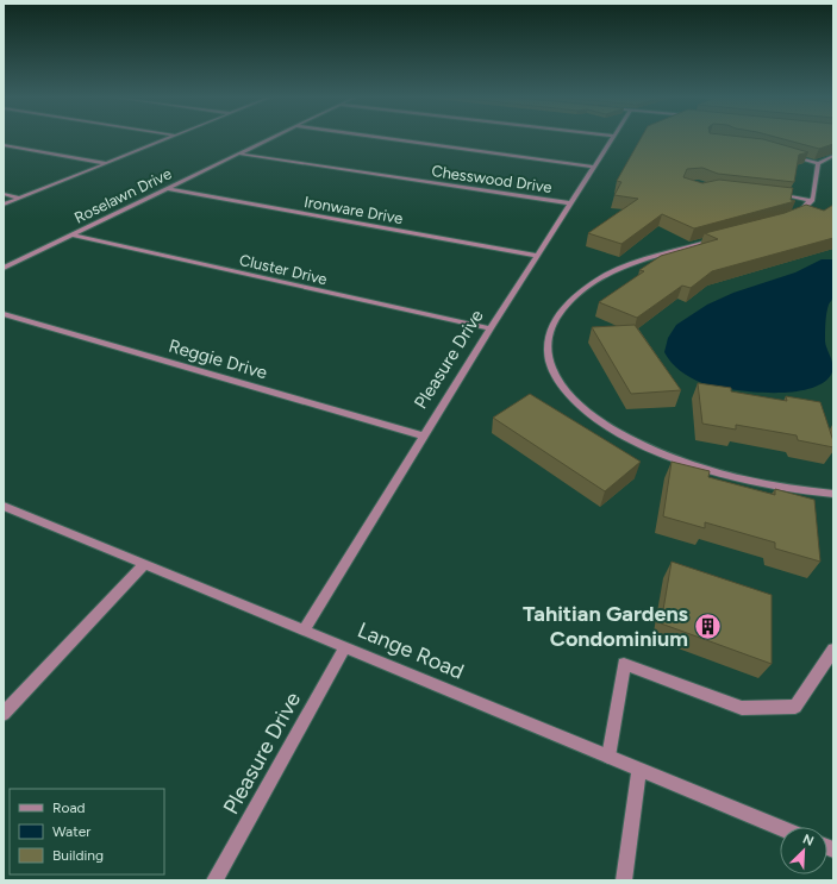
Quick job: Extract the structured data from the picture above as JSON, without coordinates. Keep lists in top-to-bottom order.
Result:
{
  "streets": {
    "street": [
      "Chesswood Drive",
      "Roselawn Drive",
      "Ironware Drive",
      "Cluster Drive",
      "Reggie Drive",
      "Pleasure Drive",
      "Lange Road"
    ]
  },
  "crossings": [
    ["Chesswood Drive", "Roselawn Drive"],
    ["Chesswood Drive", "Pleasure Drive"],
    ["Roselawn Drive", "Ironware Drive"],
    ["Roselawn Drive", "Cluster Drive"],
    ["Ironware Drive", "Pleasure Drive"],
    ["Cluster Drive", "Pleasure Drive"],
    ["Reggie Drive", "Pleasure Drive"],
    ["Pleasure Drive", "Lange Road"]
  ],
  "places": {
    "building": ["Tahitian Gardens Condominium"]
  },
  "legend": ["Road", "Water", "Building"],
  "north": "top right"
}
